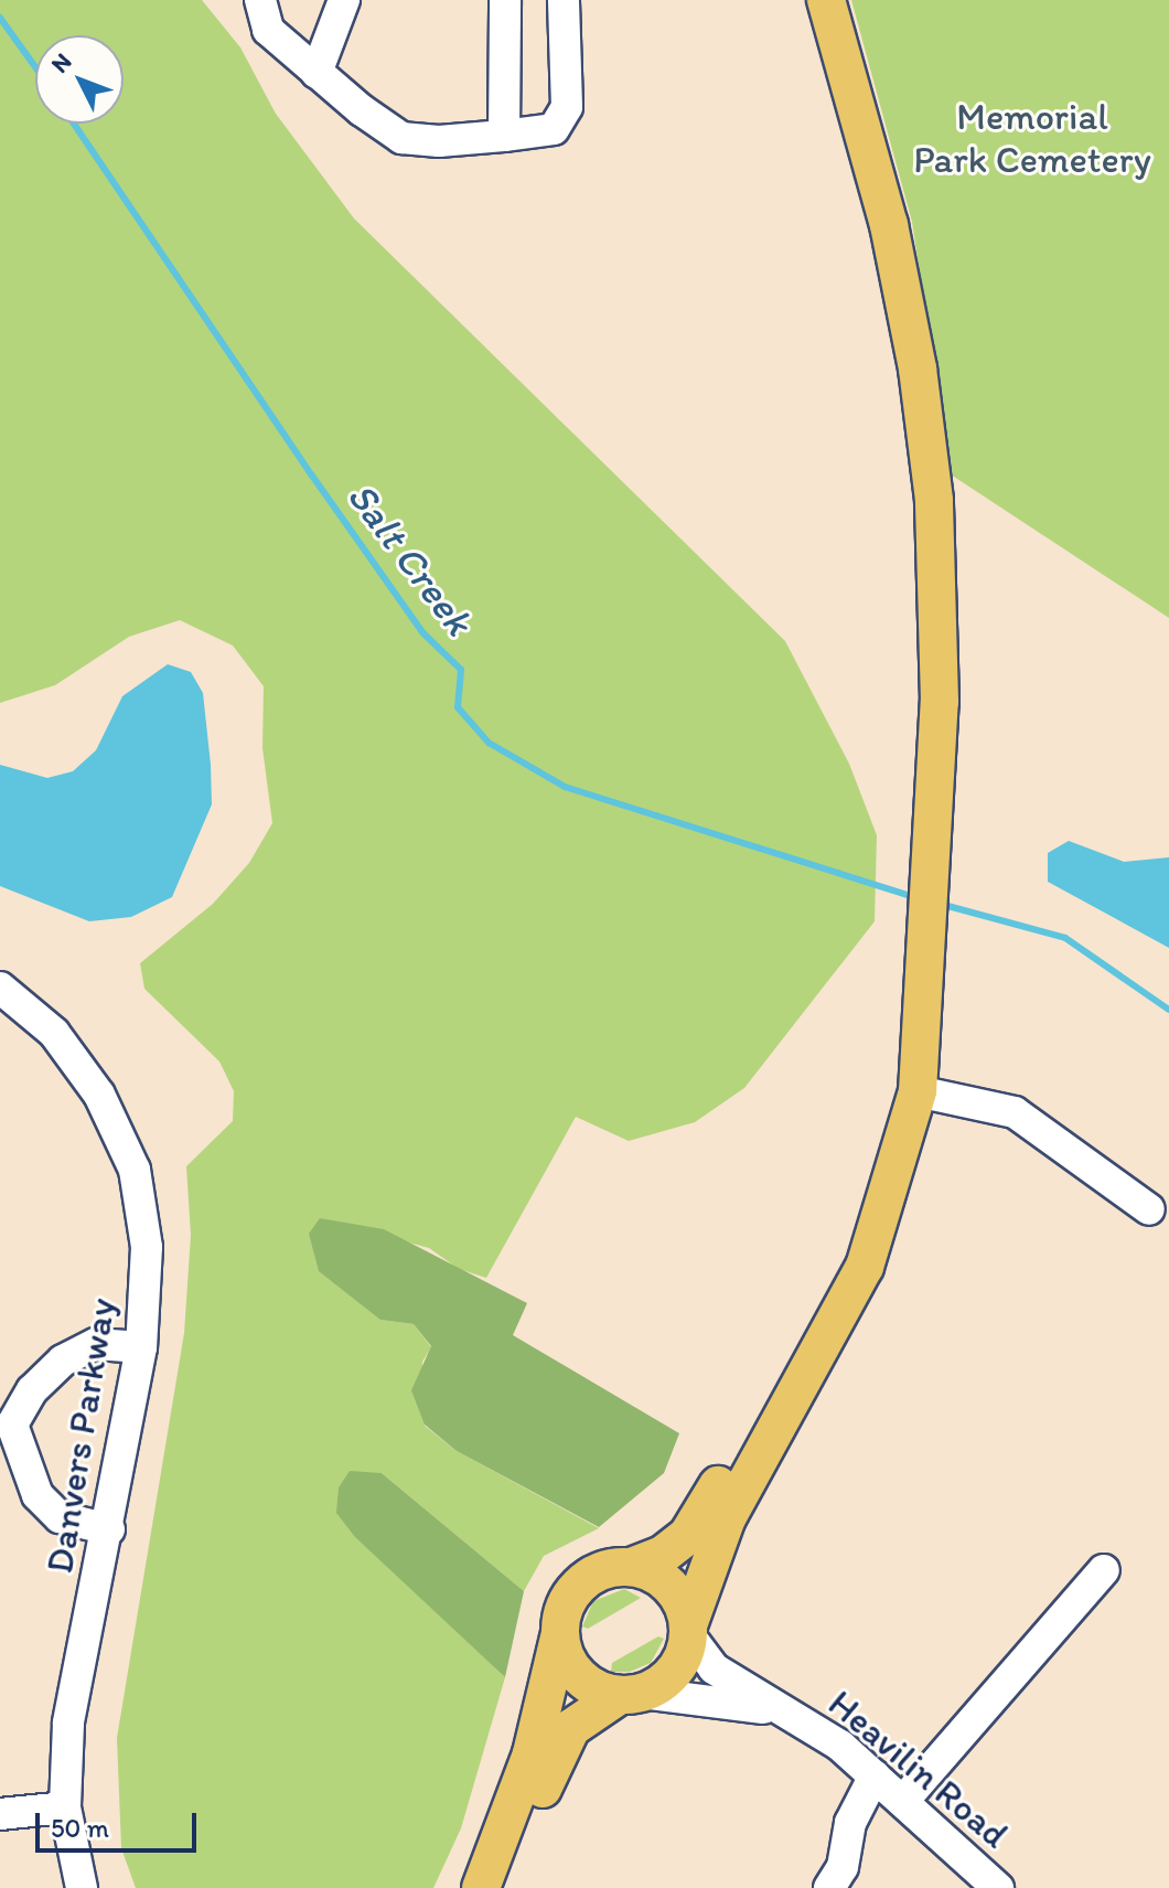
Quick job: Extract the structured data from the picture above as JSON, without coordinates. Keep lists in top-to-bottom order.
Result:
{
  "streets": {
    "street": ["Danvers Parkway", "Heavilin Road"]
  },
  "water": ["Salt Creek"],
  "parks": ["Memorial Park Cemetery"],
  "scale_bar": "50 m",
  "north": "top left"
}
